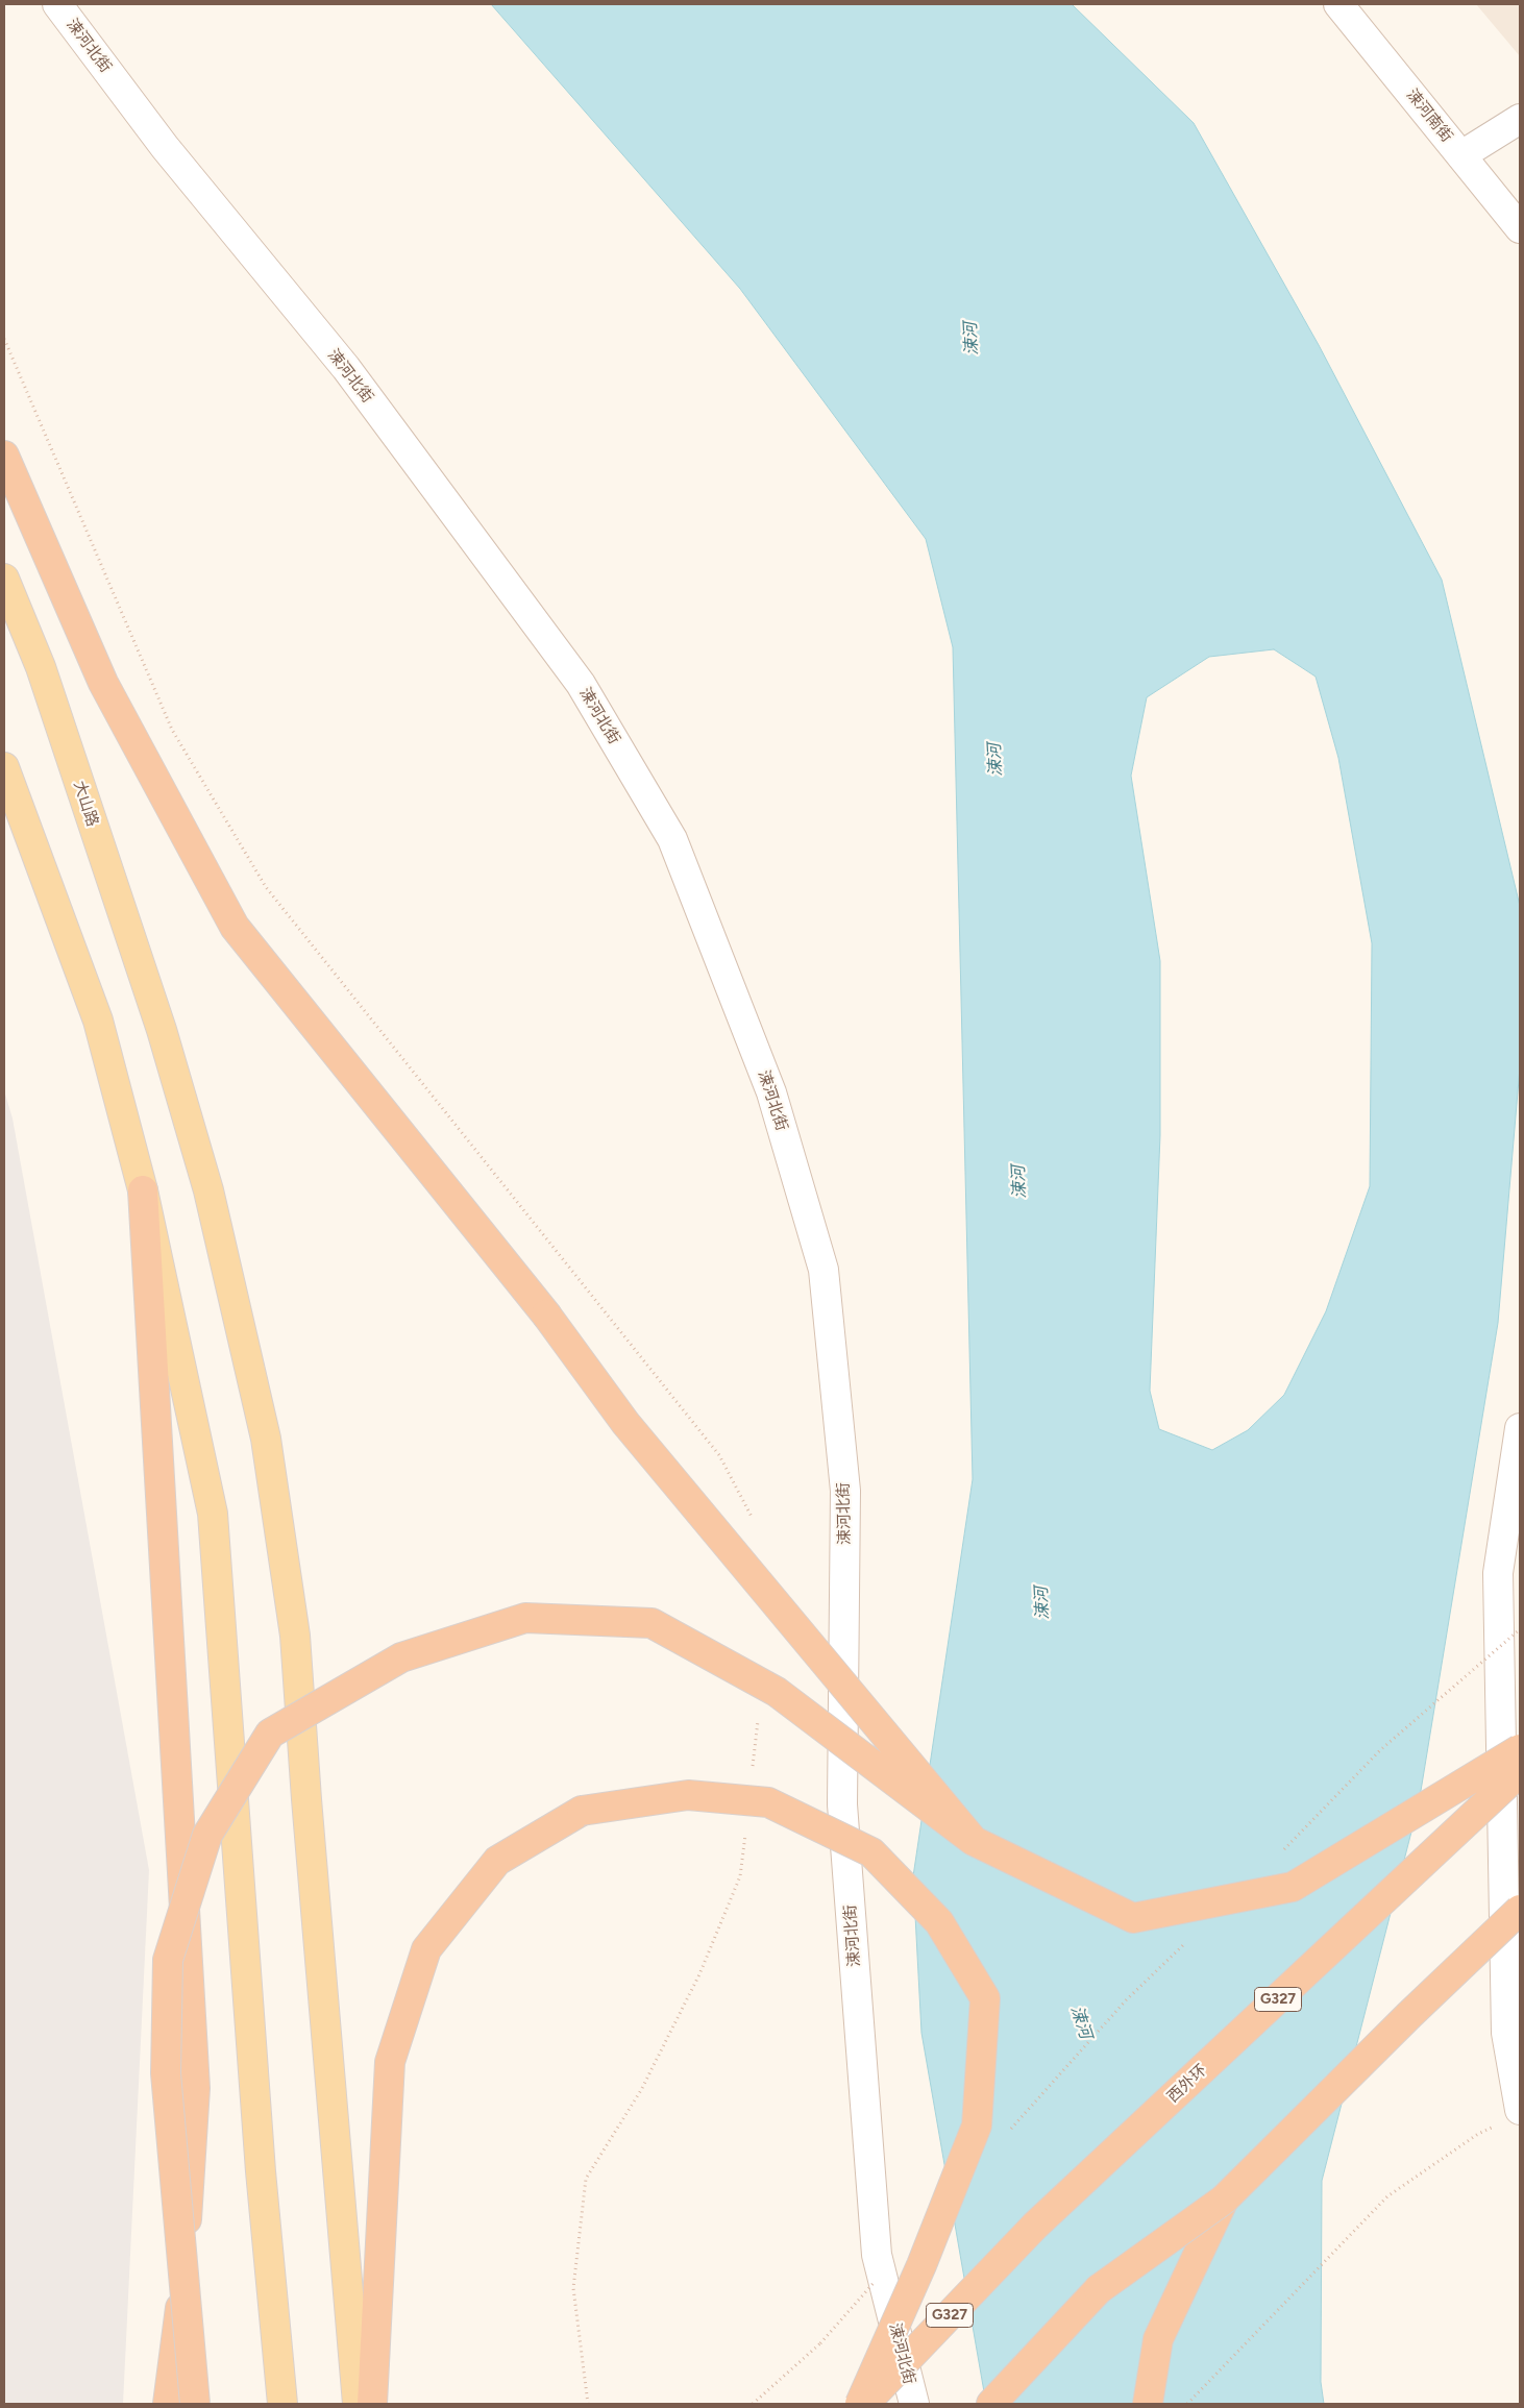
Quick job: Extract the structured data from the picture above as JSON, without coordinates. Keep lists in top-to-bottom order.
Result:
{
  "streets": {
    "highway": ["G327", "西外环"],
    "main road": ["涑河北街", "涑河南街", "大山路"]
  },
  "water": ["涑河"]
}
